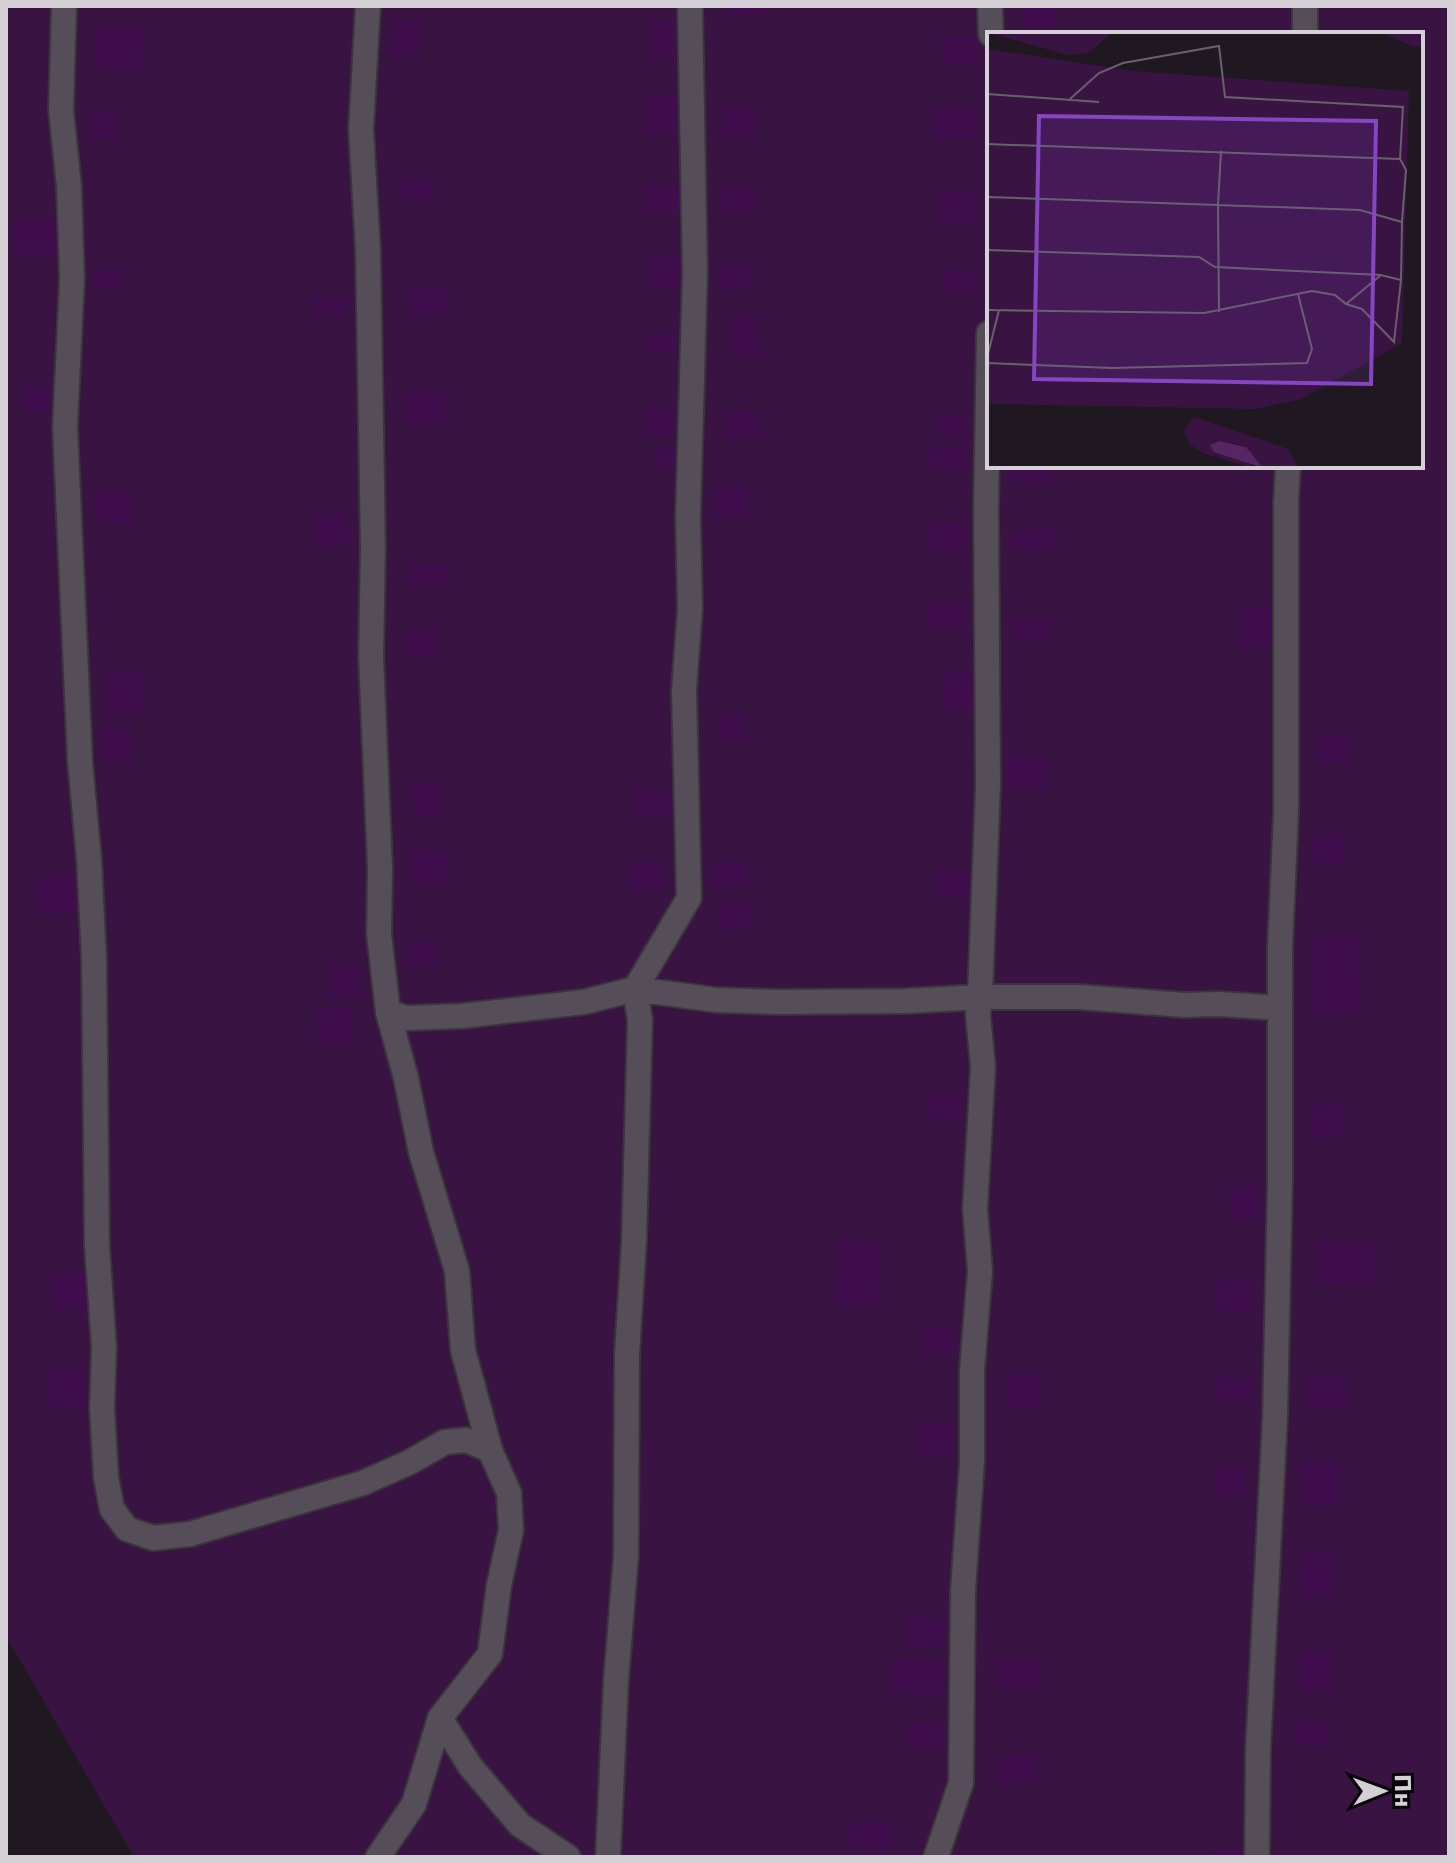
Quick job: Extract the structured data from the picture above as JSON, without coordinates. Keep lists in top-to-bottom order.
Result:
{
  "north": "right"
}
